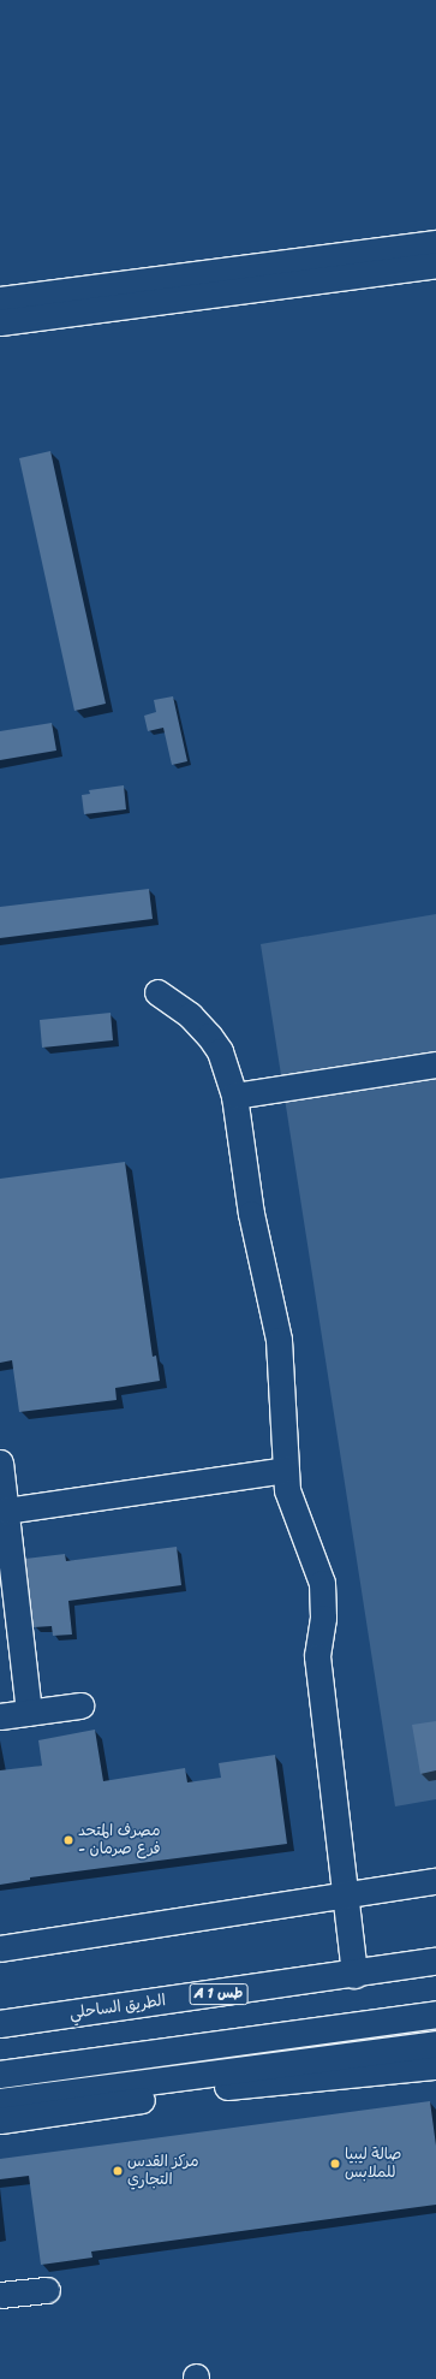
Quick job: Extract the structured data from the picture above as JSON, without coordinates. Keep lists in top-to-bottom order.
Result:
{
  "streets": {
    "highway": ["A 1 طس", "الطريق الساحلي"]
  },
  "places": ["مصرف المتحد - فرع صرمان", "صالة ليبيا للملابس", "مركز القدس التجاري"]
}
